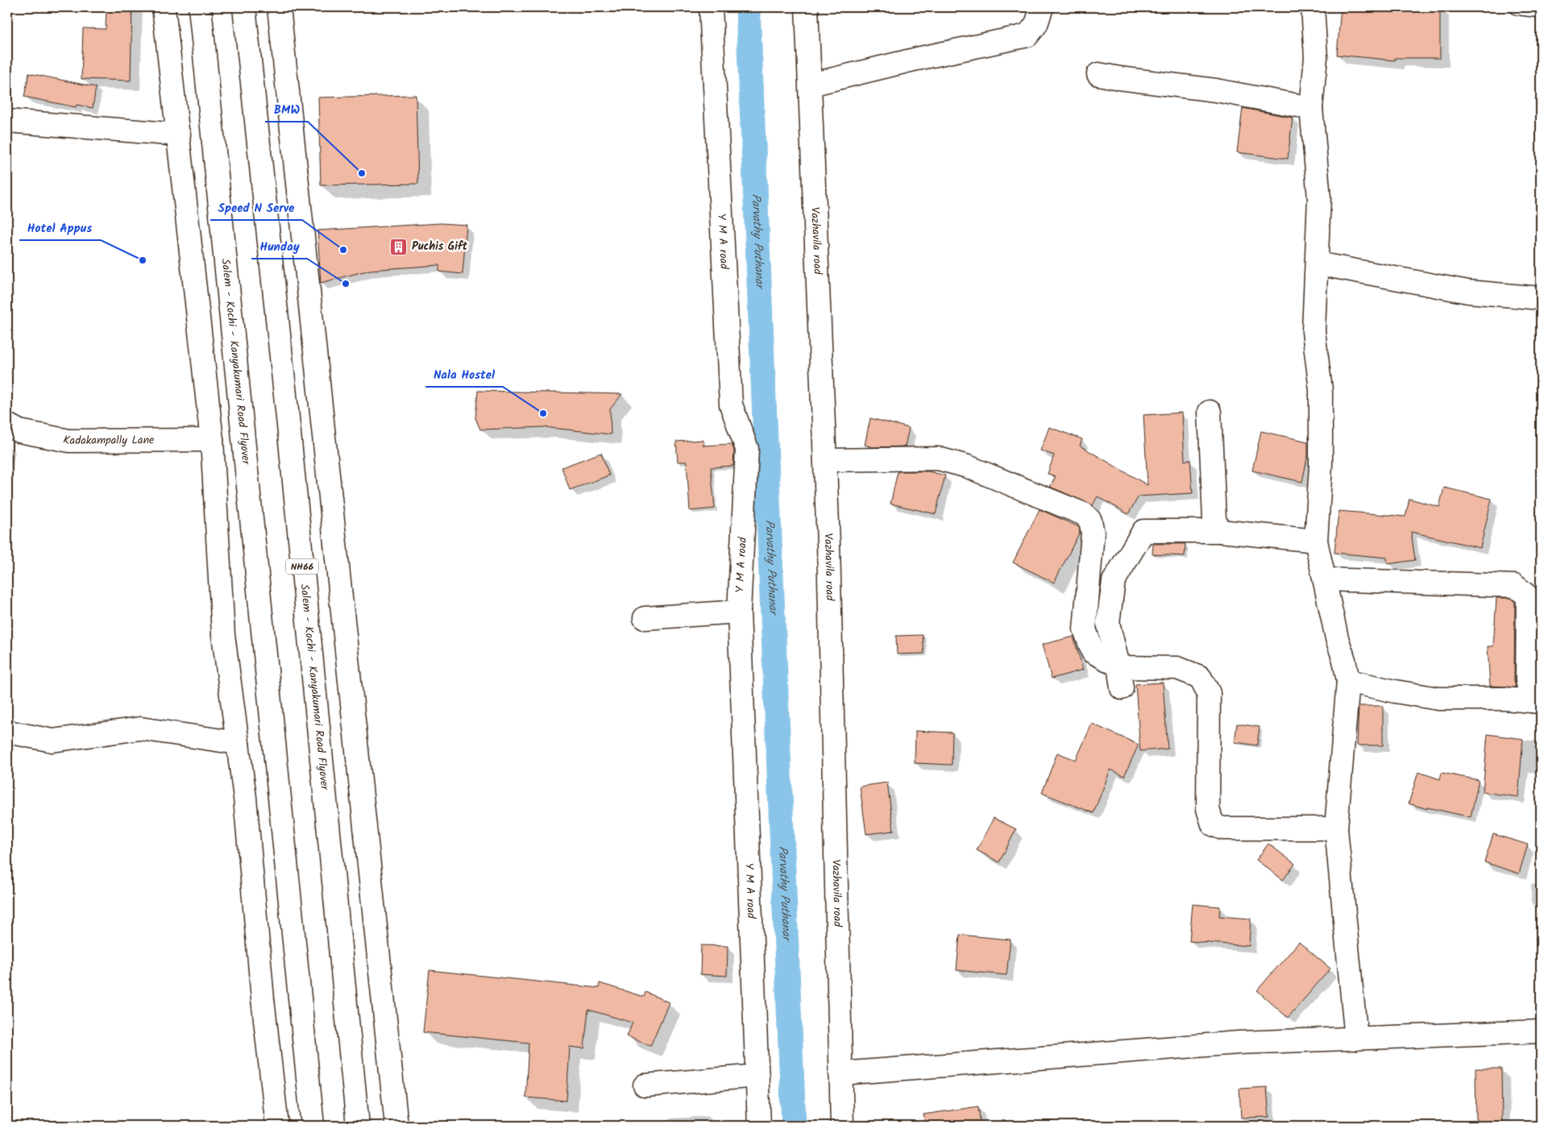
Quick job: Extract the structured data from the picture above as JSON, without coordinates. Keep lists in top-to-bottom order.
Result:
{
  "streets": {
    "main road": [
      "Vazhavila road",
      "Y M A road",
      "Salem - Kochi - Kanyakumari Road Flyover",
      "Kadakampally Lane",
      "NH66"
    ]
  },
  "water": ["Parvathy Puthanar"],
  "places": {
    "other": [
      "BMW",
      "Speed N Serve",
      "Hotel Appus",
      "Hunday",
      "Nala Hostel"
    ],
    "building": ["Puchis Gift"]
  }
}
